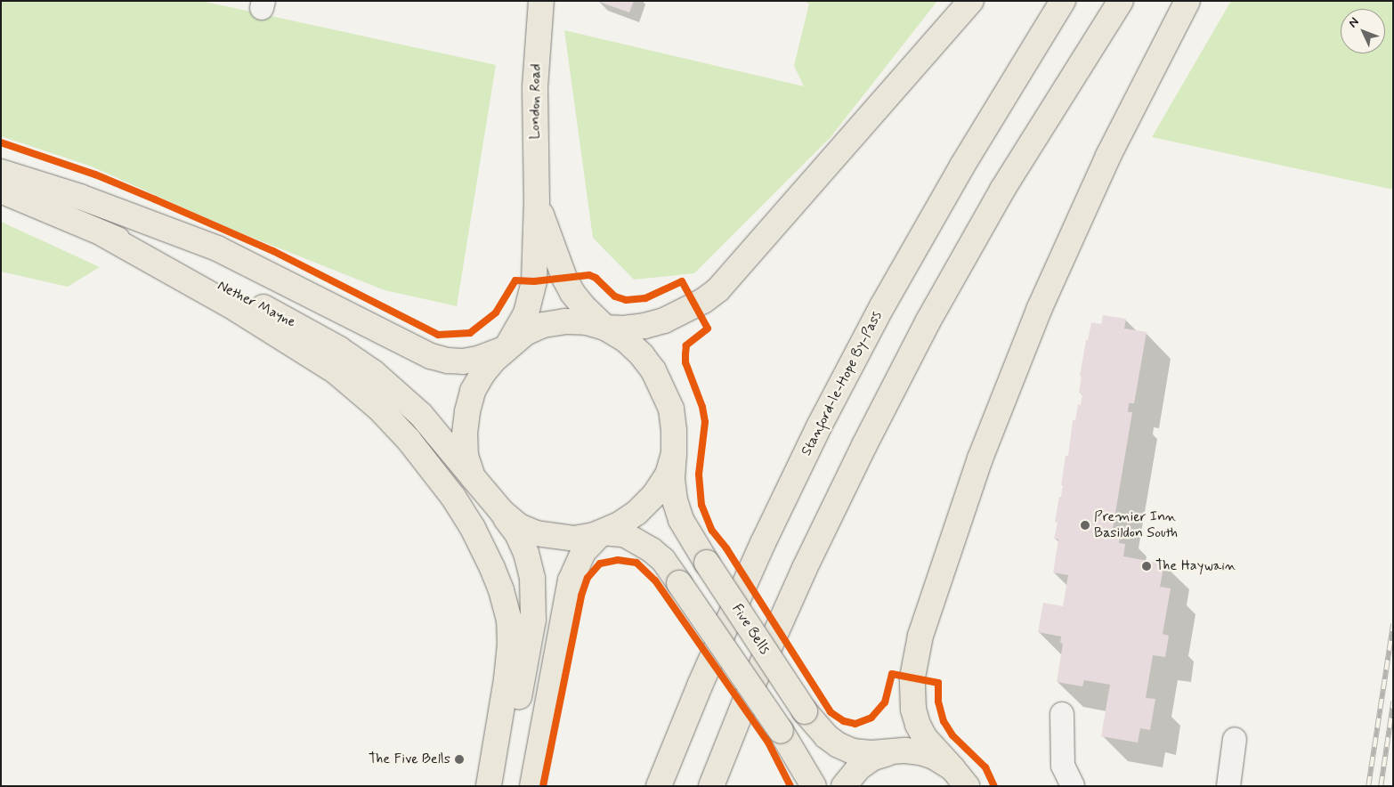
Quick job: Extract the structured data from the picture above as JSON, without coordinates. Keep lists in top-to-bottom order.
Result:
{
  "streets": {
    "main road": [
      "London Road",
      "Nether Mayne",
      "Stanford-le-Hope By-Pass",
      "Five Bells"
    ]
  },
  "crossings": [
    ["London Road", "Five Bells"],
    ["Nether Mayne", "Five Bells"]
  ],
  "places": ["Premier Inn Basildon South", "The Haywain", "The Five Bells"],
  "north": "top left"
}
